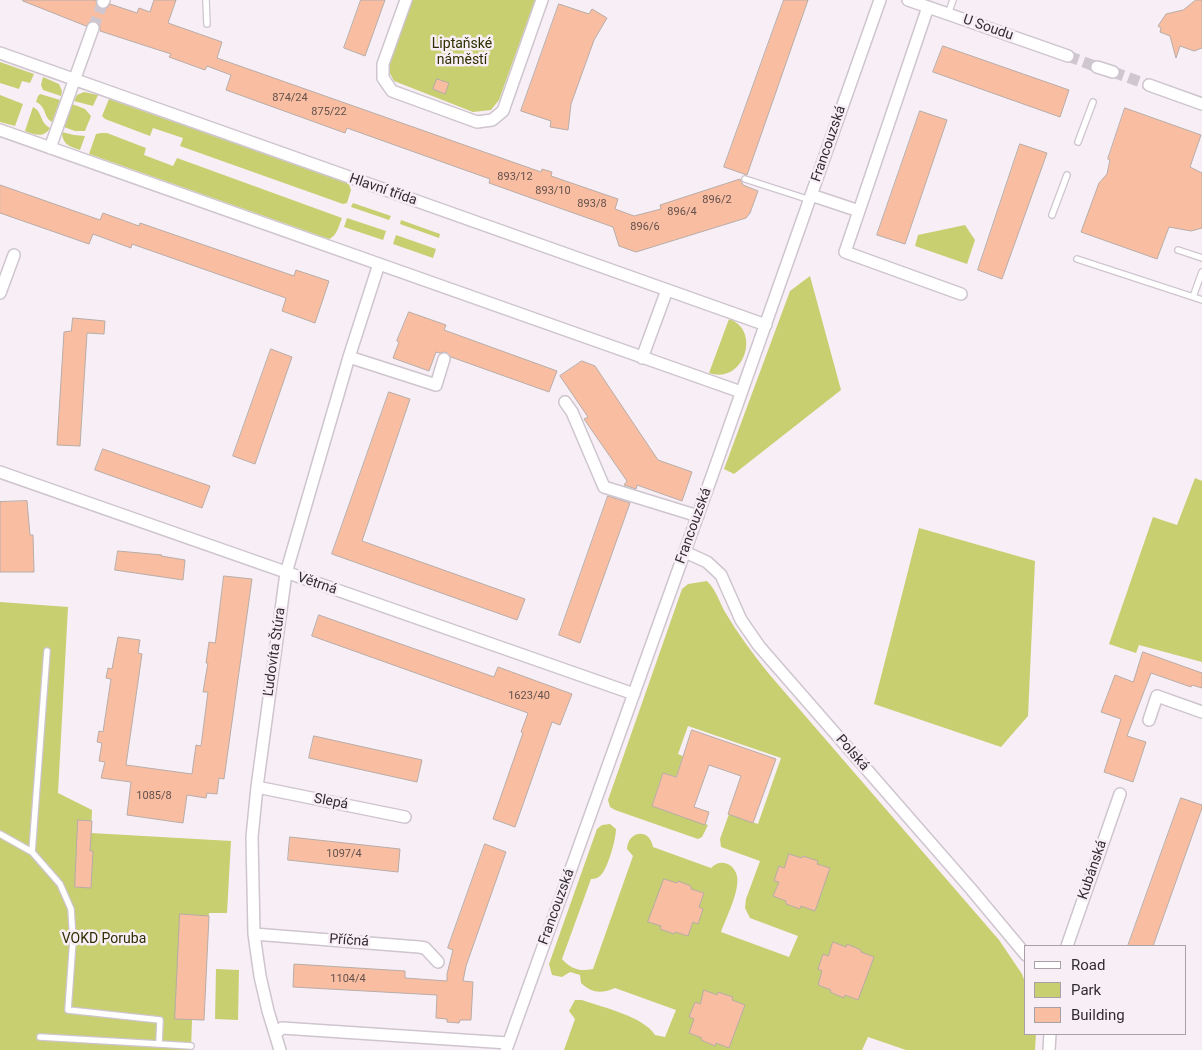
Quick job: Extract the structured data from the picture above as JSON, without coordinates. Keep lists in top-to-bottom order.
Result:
{
  "streets": {
    "street": [
      "U Soudu",
      "Francouzská",
      "Hlavní třída",
      "Větrná",
      "Ľudovíta Štúra",
      "Polská",
      "Slepá",
      "Kubánská",
      "Příčná"
    ]
  },
  "crossings": [
    ["Francouzská", "Hlavní třída"],
    ["Francouzská", "Větrná"],
    ["Francouzská", "Polská"],
    ["Větrná", "Ľudovíta Štúra"],
    ["Ľudovíta Štúra", "Slepá"],
    ["Ľudovíta Štúra", "Příčná"]
  ],
  "parks": ["Liptaňské náměstí", "VOKD Poruba"],
  "house_numbers": [
    "874/24",
    "875/22",
    "893/12",
    "893/10",
    "896/2",
    "893/8",
    "896/4",
    "896/6",
    "1623/40",
    "1085/8",
    "1097/4",
    "1104/4"
  ],
  "legend": ["Road", "Park", "Building"]
}
